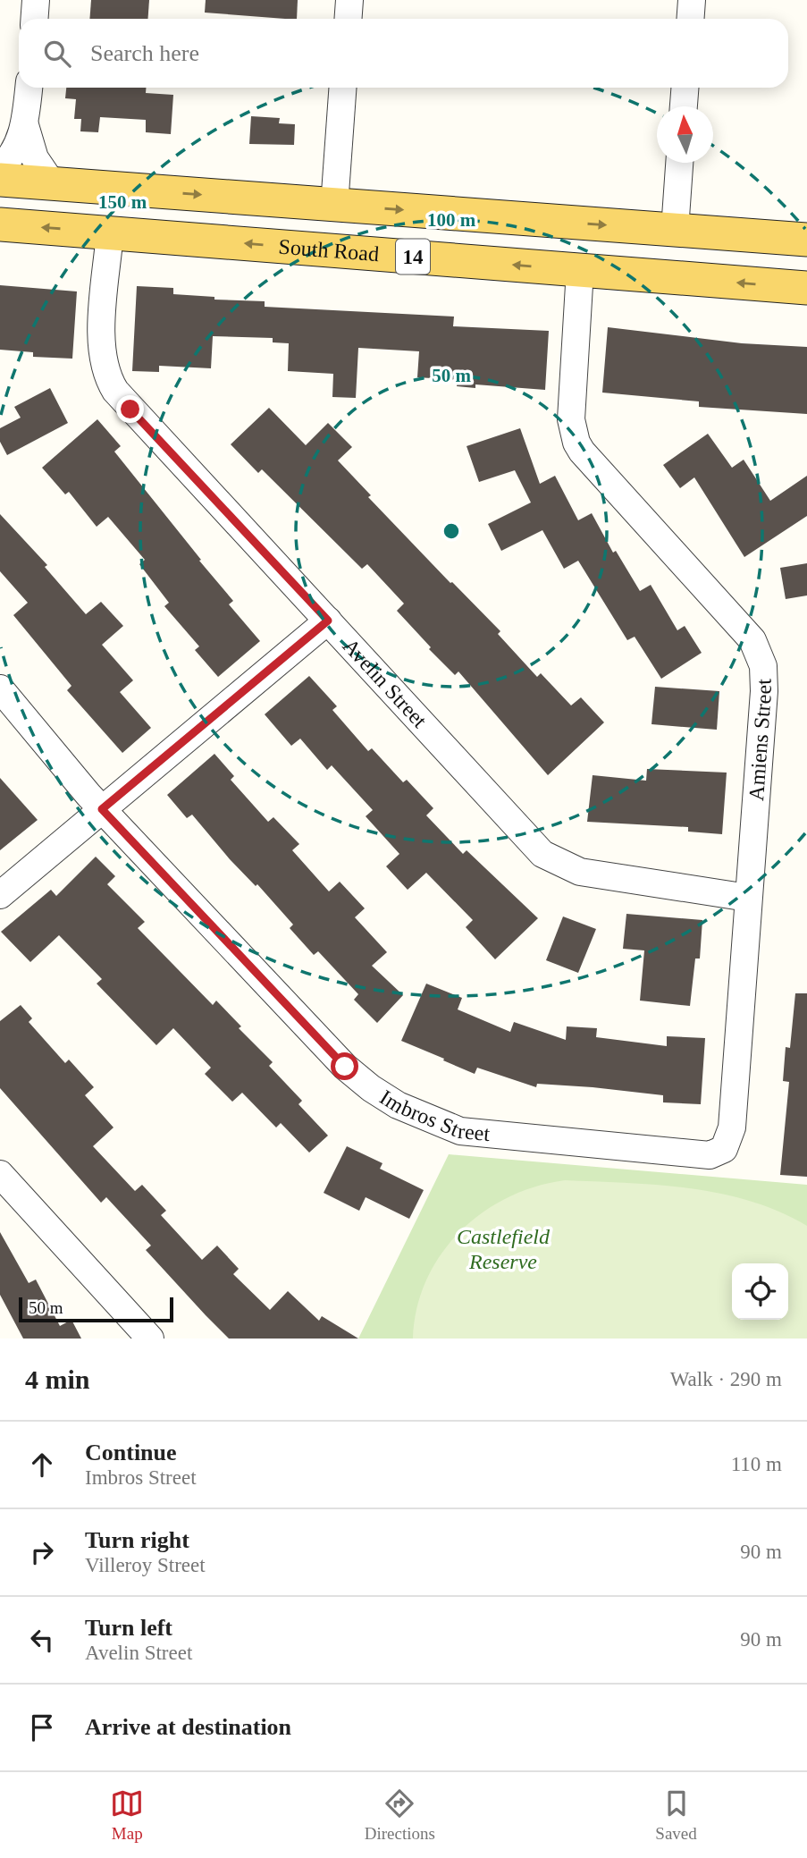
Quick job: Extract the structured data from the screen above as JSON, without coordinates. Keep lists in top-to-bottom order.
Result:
{
  "streets": {
    "main road": ["South Road", "14"],
    "street": ["Avelin Street", "Amiens Street", "Imbros Street"]
  },
  "crossings": [
    ["South Road", "Avelin Street"],
    ["South Road", "Amiens Street"],
    ["Avelin Street", "Amiens Street"],
    ["Amiens Street", "Imbros Street"]
  ],
  "parks": ["Castlefield Reserve"],
  "scale_bar": "50 m",
  "north": "top",
  "page": {
    "search": "Search here",
    "scale": "50 m",
    "heading": ["4 min", "Walk · 290 m"],
    "list": [
      ["Continue", "Imbros Street", "110 m"],
      ["Turn right", "Villeroy Street", "90 m"],
      ["Turn left", "Avelin Street", "90 m"],
      "Arrive at destination"
    ],
    "nav": ["Map", "Directions", "Saved"]
  },
  "rings": ["150 m", "100 m", "50 m"]
}
